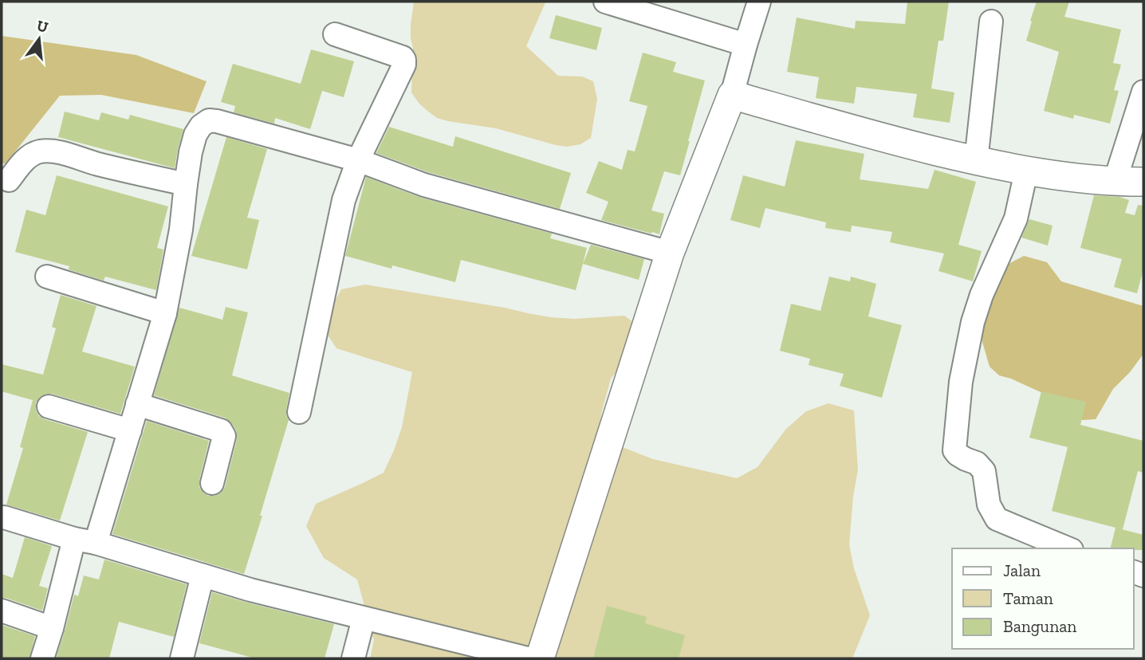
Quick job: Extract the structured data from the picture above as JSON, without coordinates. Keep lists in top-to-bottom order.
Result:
{
  "legend": ["Jalan", "Taman", "Bangunan"],
  "north": "top"
}
